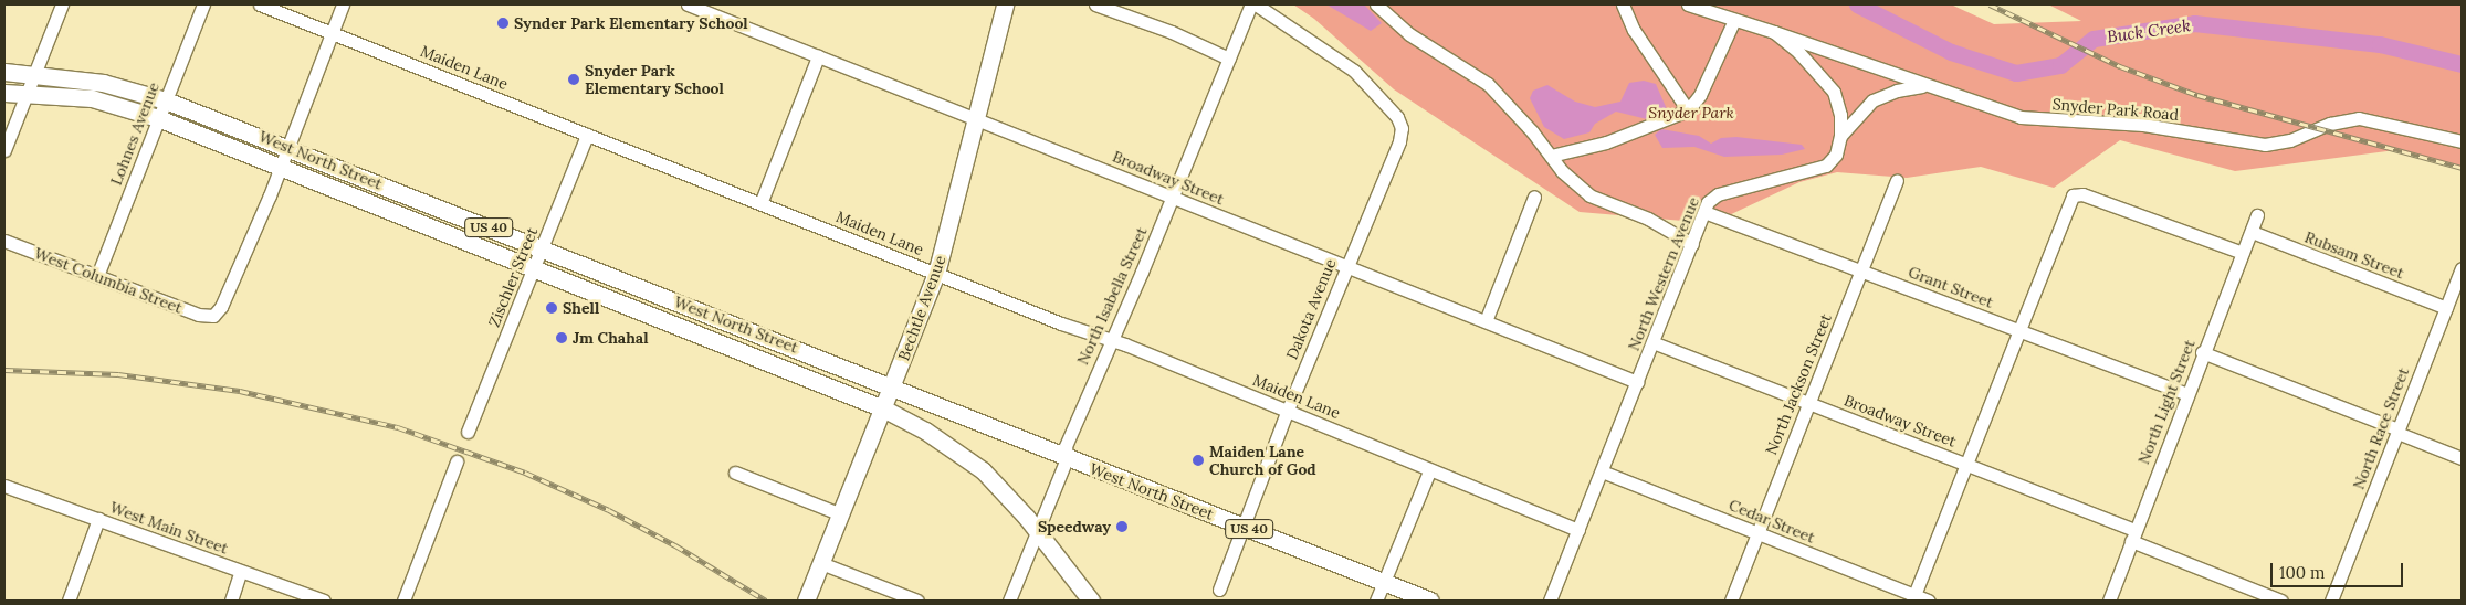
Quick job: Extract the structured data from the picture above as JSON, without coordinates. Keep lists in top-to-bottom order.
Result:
{
  "streets": {
    "main road": ["West North Street", "US 40", "Bechtle Avenue"],
    "street": [
      "Maiden Lane",
      "Snyder Park Road",
      "Lohnes Avenue",
      "Broadway Street",
      "Rubsam Street",
      "North Western Avenue",
      "Zischler Street",
      "West Columbia Street",
      "Grant Street",
      "North Isabella Street",
      "Dakota Avenue",
      "North Jackson Street",
      "North Light Street",
      "North Race Street",
      "Cedar Street",
      "West Main Street"
    ]
  },
  "crossings": [
    ["Maiden Lane", "North Western Avenue"],
    ["Maiden Lane", "Zischler Street"],
    ["Maiden Lane", "North Isabella Street"],
    ["Maiden Lane", "Bechtle Avenue"],
    ["Maiden Lane", "Dakota Avenue"],
    ["Snyder Park Road", "North Western Avenue"],
    ["Lohnes Avenue", "West North Street"],
    ["Lohnes Avenue", "West Columbia Street"],
    ["West North Street", "US 40"],
    ["West North Street", "Zischler Street"],
    ["West North Street", "West Columbia Street"],
    ["West North Street", "North Isabella Street"],
    ["West North Street", "Bechtle Avenue"],
    ["West North Street", "Dakota Avenue"],
    ["Broadway Street", "North Western Avenue"],
    ["Broadway Street", "North Isabella Street"],
    ["Broadway Street", "Bechtle Avenue"],
    ["Broadway Street", "Dakota Avenue"],
    ["Broadway Street", "North Jackson Street"],
    ["Broadway Street", "North Light Street"],
    ["US 40", "North Isabella Street"],
    ["US 40", "Bechtle Avenue"],
    ["Rubsam Street", "North Light Street"],
    ["Rubsam Street", "North Race Street"],
    ["North Western Avenue", "Grant Street"],
    ["North Western Avenue", "Cedar Street"],
    ["Grant Street", "North Jackson Street"],
    ["Grant Street", "North Light Street"],
    ["North Isabella Street", "Dakota Avenue"],
    ["North Jackson Street", "Cedar Street"]
  ],
  "water": ["Buck Creek"],
  "parks": ["Snyder Park"],
  "places": [
    "Synder Park Elementary School",
    "Snyder Park Elementary School",
    "Shell",
    "Jm Chahal",
    "Maiden Lane Church of God",
    "Speedway"
  ],
  "scale_bar": "100 m"
}
